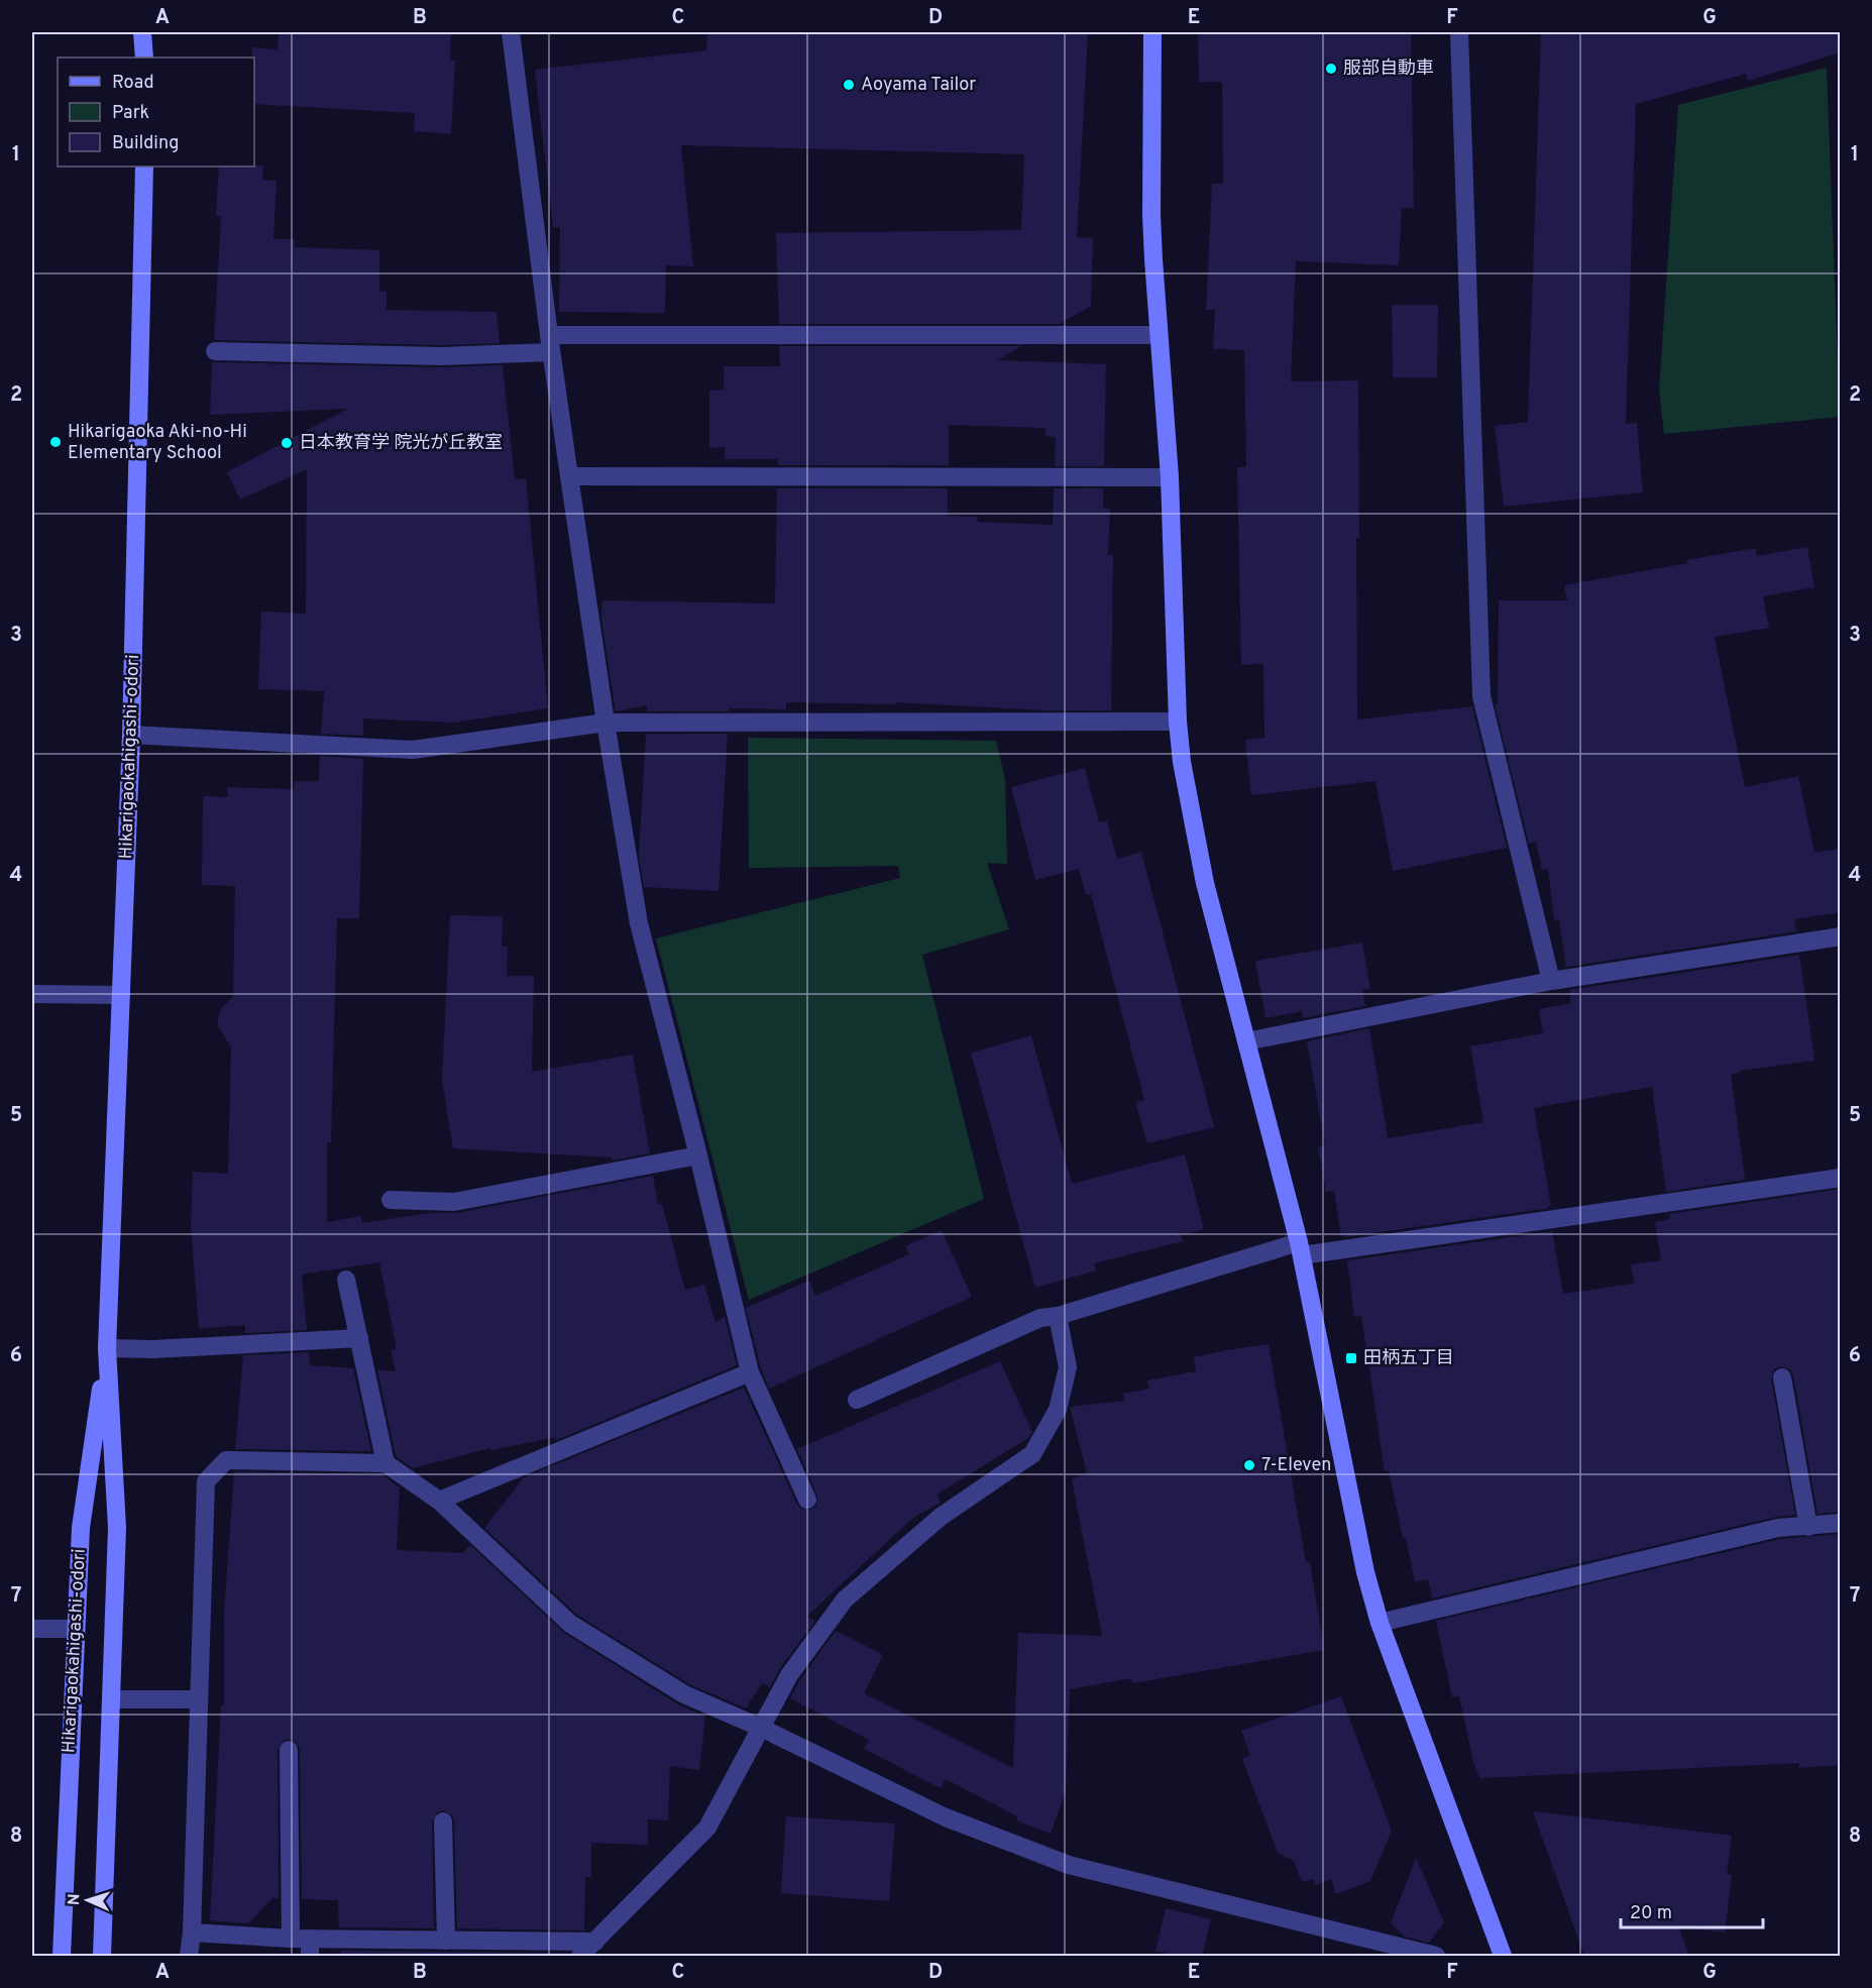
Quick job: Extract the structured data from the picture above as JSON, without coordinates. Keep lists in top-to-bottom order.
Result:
{
  "streets": {
    "street": ["Hikarigaokahigashi-odori"]
  },
  "places": {
    "other": [
      "服部自動車",
      "Aoyama Tailor",
      "Hikarigaoka Aki-no-Hi Elementary School",
      "日本教育学 院光が丘教室",
      "7-Eleven"
    ],
    "transit": ["田柄五丁目"]
  },
  "legend": ["Road", "Park", "Building"],
  "scale_bar": "20 m",
  "north": "left",
  "grid": {
    "columns": [
      "A",
      "B",
      "C",
      "D",
      "E",
      "F",
      "G"
    ],
    "rows": [
      "1",
      "2",
      "3",
      "4",
      "5",
      "6",
      "7",
      "8"
    ]
  }
}
